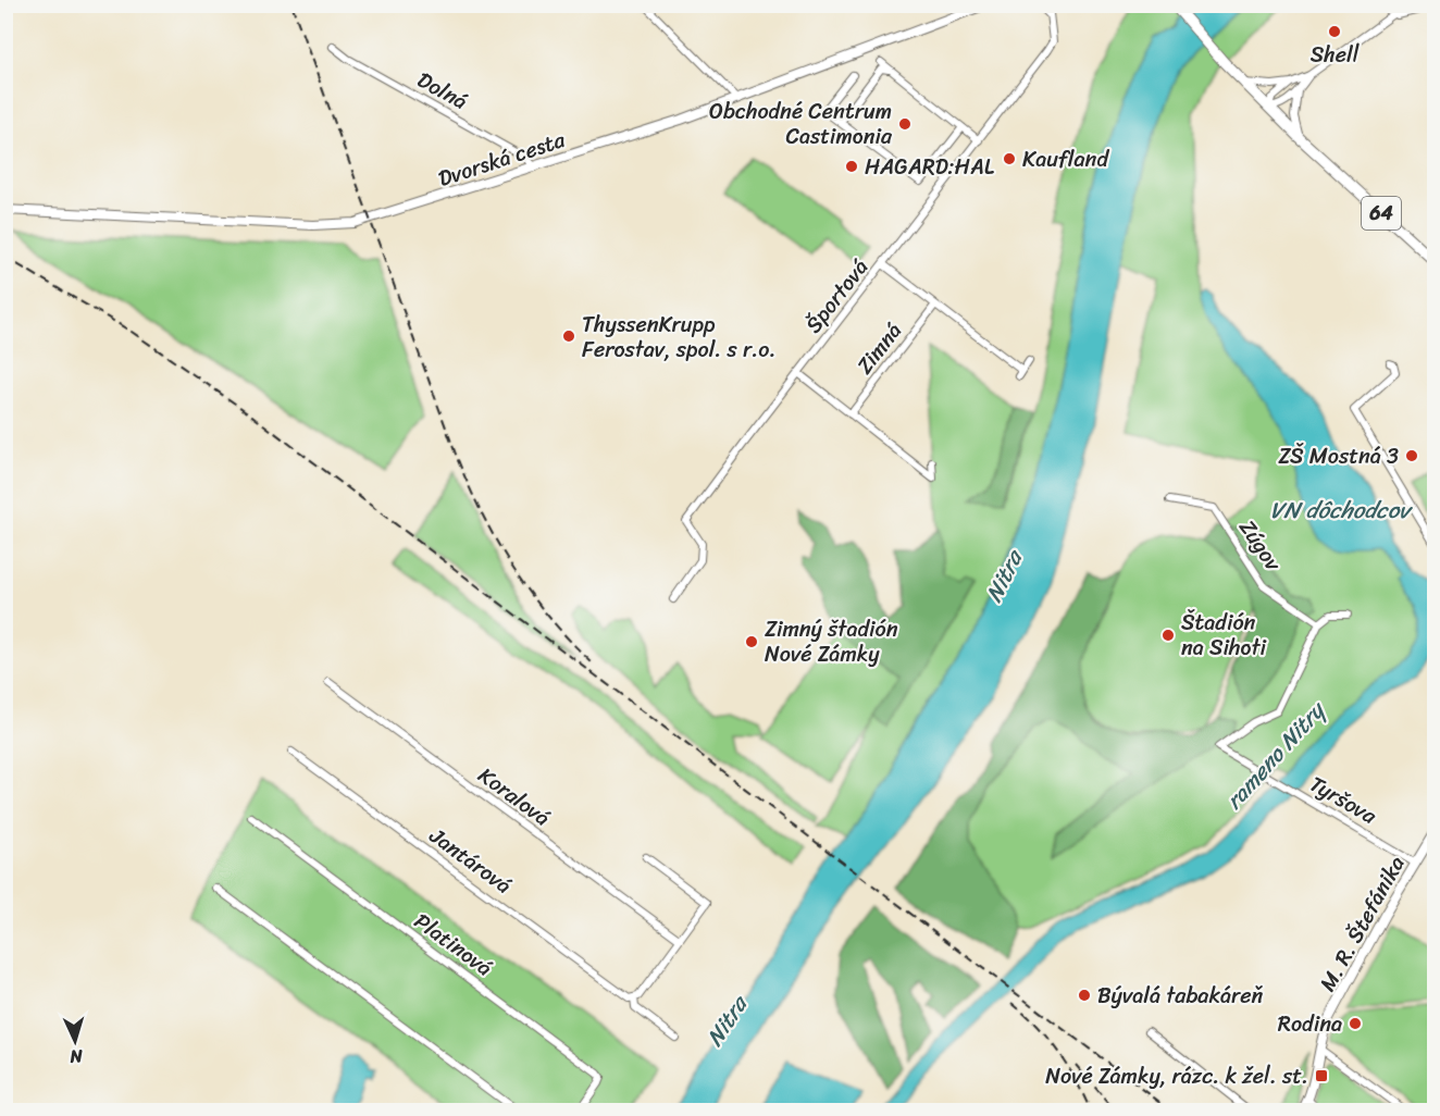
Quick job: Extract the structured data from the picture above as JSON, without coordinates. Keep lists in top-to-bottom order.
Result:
{
  "streets": {
    "main road": ["64"],
    "street": [
      "Dolná",
      "Dvorská cesta",
      "Športová",
      "Zimná",
      "Zúgov",
      "Koralová",
      "Tyršova",
      "Jantárová",
      "M. R. Štefánika",
      "Platinová"
    ]
  },
  "crossings": [
    ["Dolná", "Dvorská cesta"],
    ["Zúgov", "Tyršova"],
    ["Tyršova", "M. R. Štefánika"]
  ],
  "water": ["VN dôchodcov", "Nitra", "rameno Nitry"],
  "places": {
    "other": [
      "Shell",
      "Obchodné Centrum Castimonia",
      "Kaufland",
      "HAGARD:HAL",
      "ThyssenKrupp Ferostav, spol. s r.o.",
      "ZŠ Mostná 3",
      "Štadión na Sihoti",
      "Zimný štadión Nové Zámky",
      "Bývalá tabakáreň",
      "Rodina"
    ],
    "transit": ["Nové Zámky, rázc. k žel. st."]
  },
  "north": "bottom"
}
